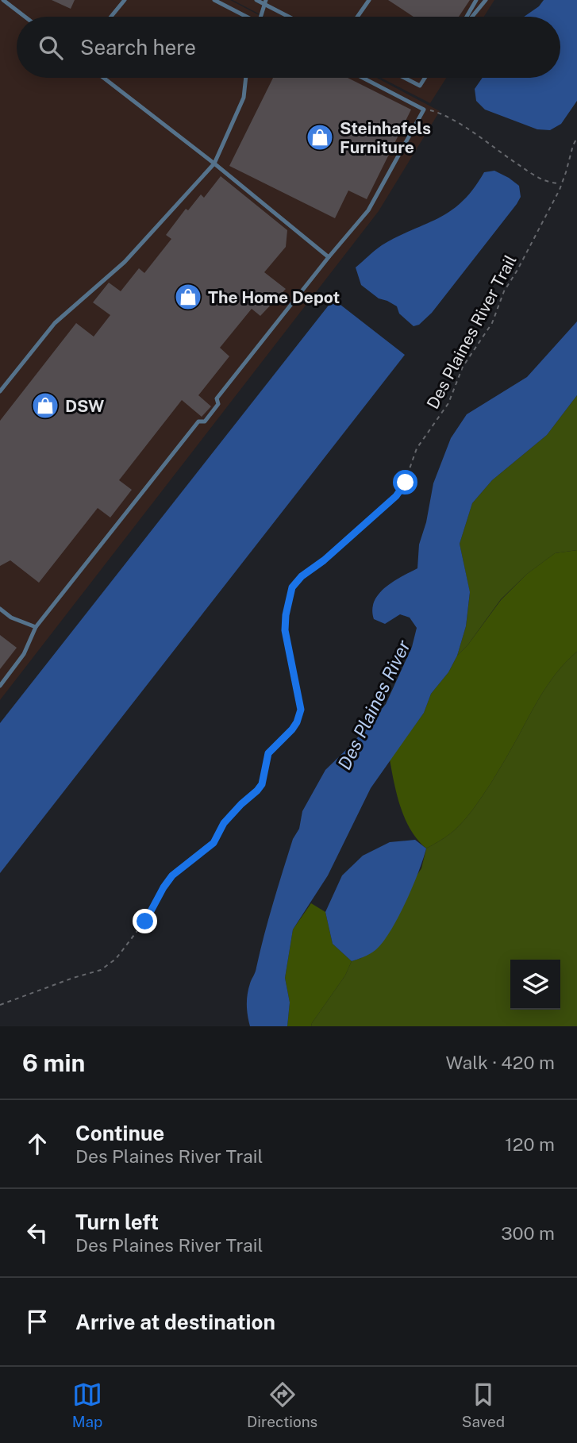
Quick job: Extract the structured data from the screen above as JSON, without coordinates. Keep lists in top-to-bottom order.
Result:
{
  "streets": {
    "path": ["Des Plaines River Trail"]
  },
  "water": ["Des Plaines River"],
  "places": {
    "shop": ["Steinhafels Furniture", "The Home Depot", "DSW"]
  },
  "page": {
    "search": "Search here",
    "heading": ["6 min", "Walk · 420 m"],
    "list": [
      ["Continue", "Des Plaines River Trail", "120 m"],
      ["Turn left", "Des Plaines River Trail", "300 m"],
      "Arrive at destination"
    ],
    "nav": ["Map", "Directions", "Saved"]
  }
}
